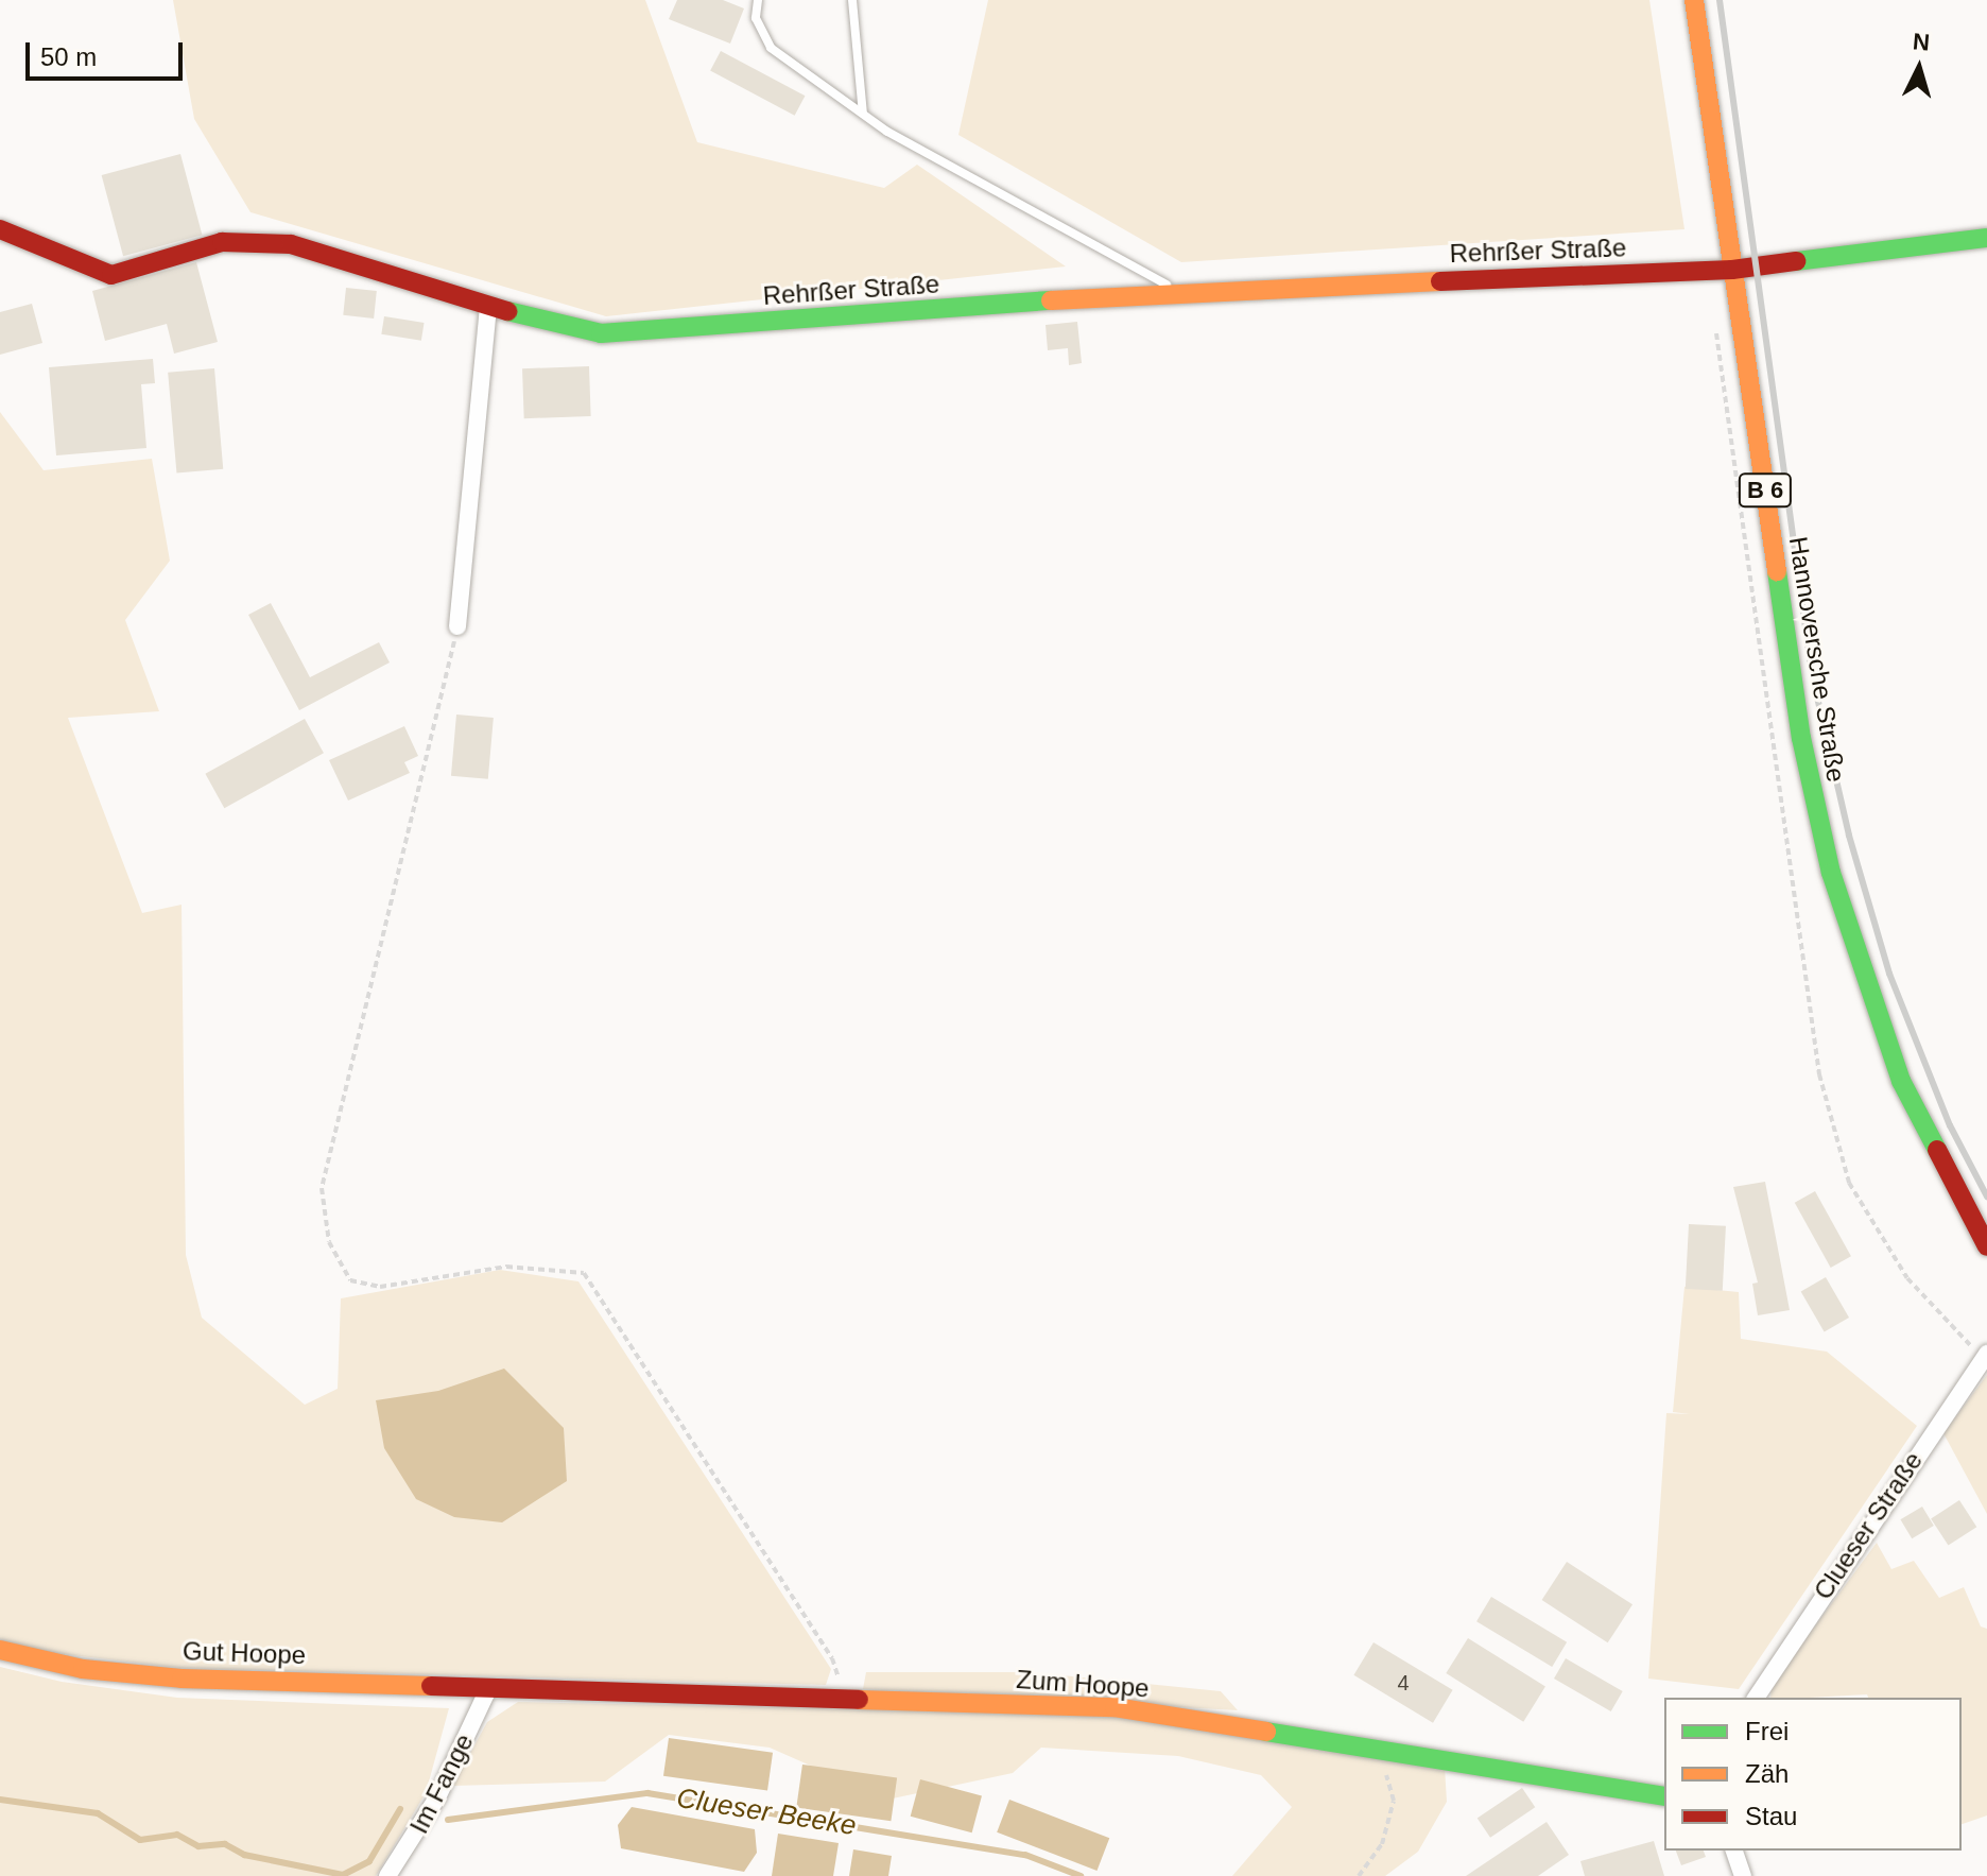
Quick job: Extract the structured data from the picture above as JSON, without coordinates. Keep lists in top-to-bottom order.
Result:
{
  "streets": {
    "street": [
      "Rehrßer Straße",
      "B 6",
      "Hannoversche Straße",
      "Clueser Straße",
      "Gut Hoope",
      "Zum Hoope",
      "Im Fange"
    ]
  },
  "crossings": [
    ["Rehrßer Straße", "Hannoversche Straße"],
    ["Gut Hoope", "Zum Hoope"],
    ["Gut Hoope", "Im Fange"],
    ["Zum Hoope", "Im Fange"]
  ],
  "water": ["Clueser Beeke"],
  "house_numbers": ["4"],
  "legend": ["Frei", "Zäh", "Stau"],
  "scale_bar": "50 m",
  "north": "top"
}
